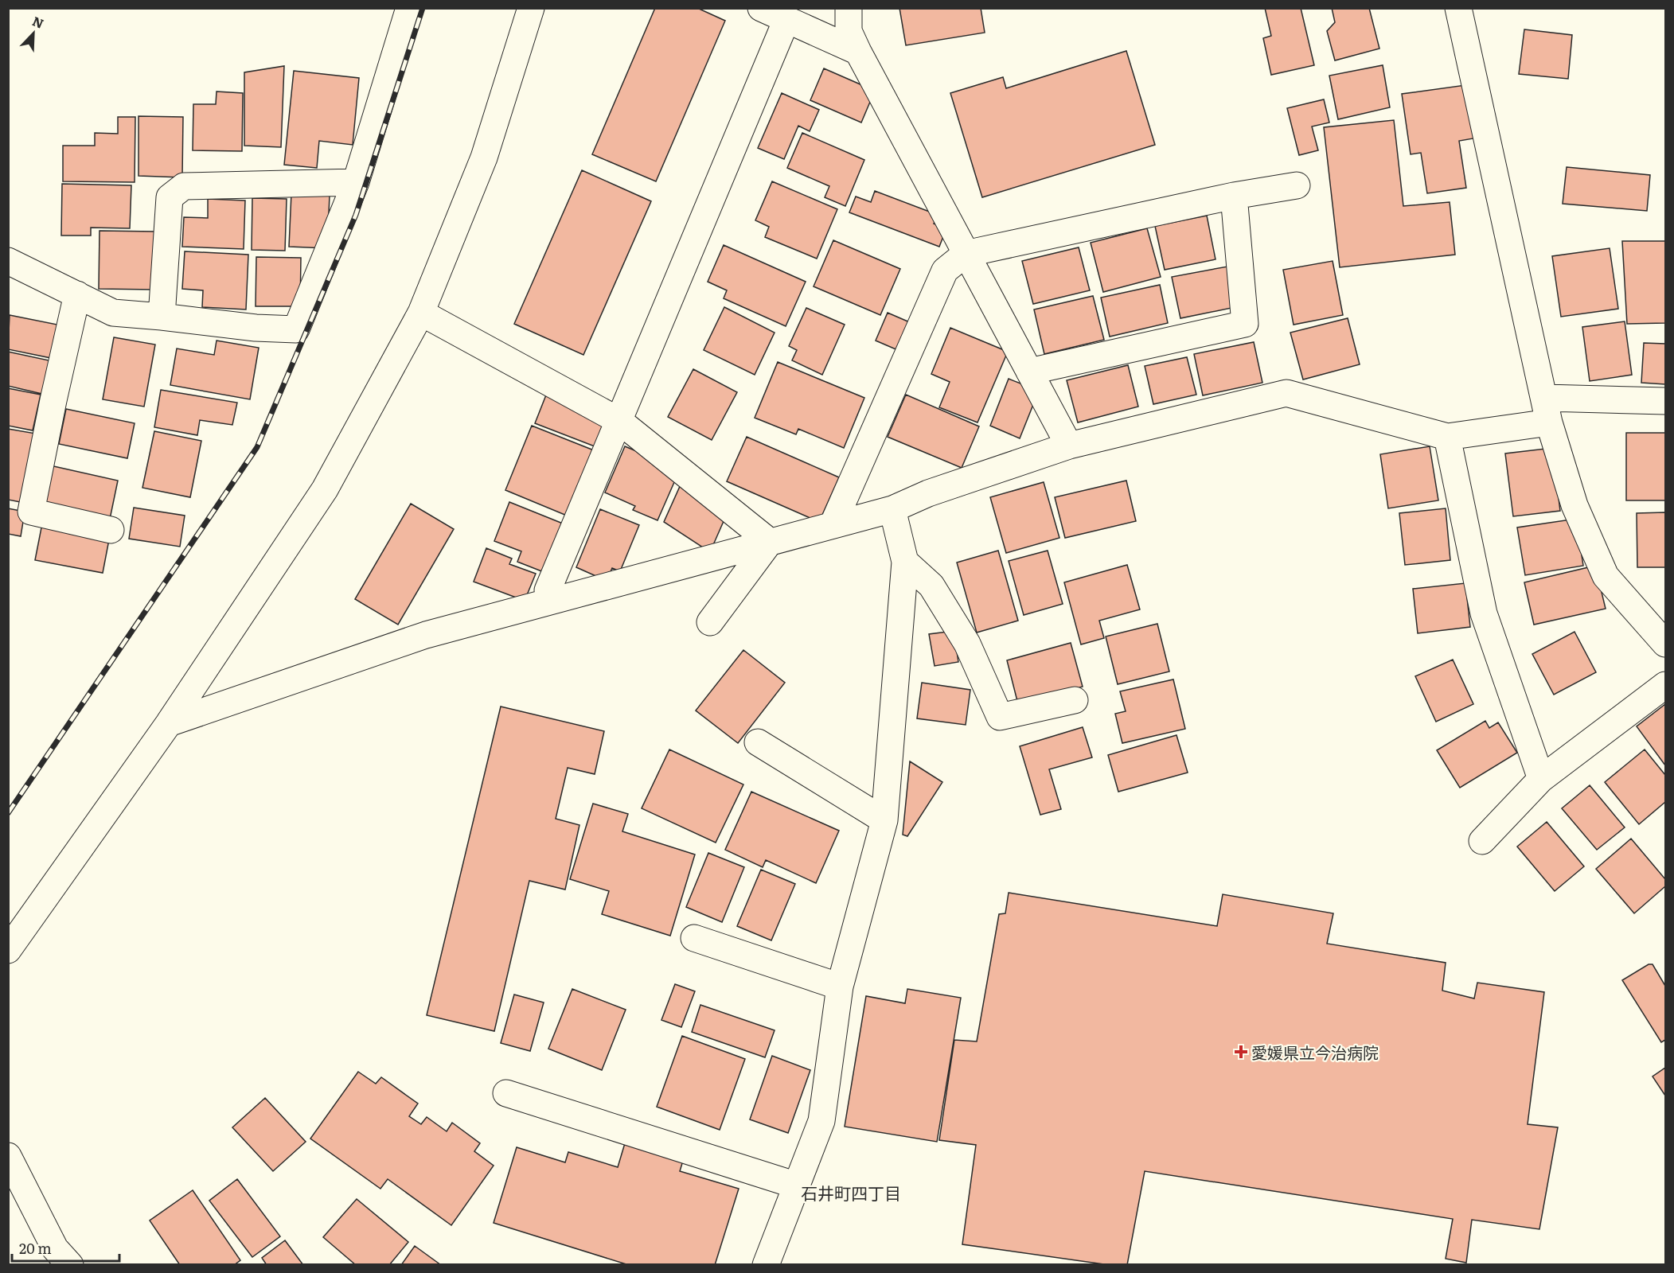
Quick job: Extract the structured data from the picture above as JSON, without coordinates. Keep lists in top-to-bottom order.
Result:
{
  "districts": ["石井町四丁目"],
  "places": {
    "health": ["愛媛県立今治病院"]
  },
  "scale_bar": "20 m",
  "north": "top right"
}
